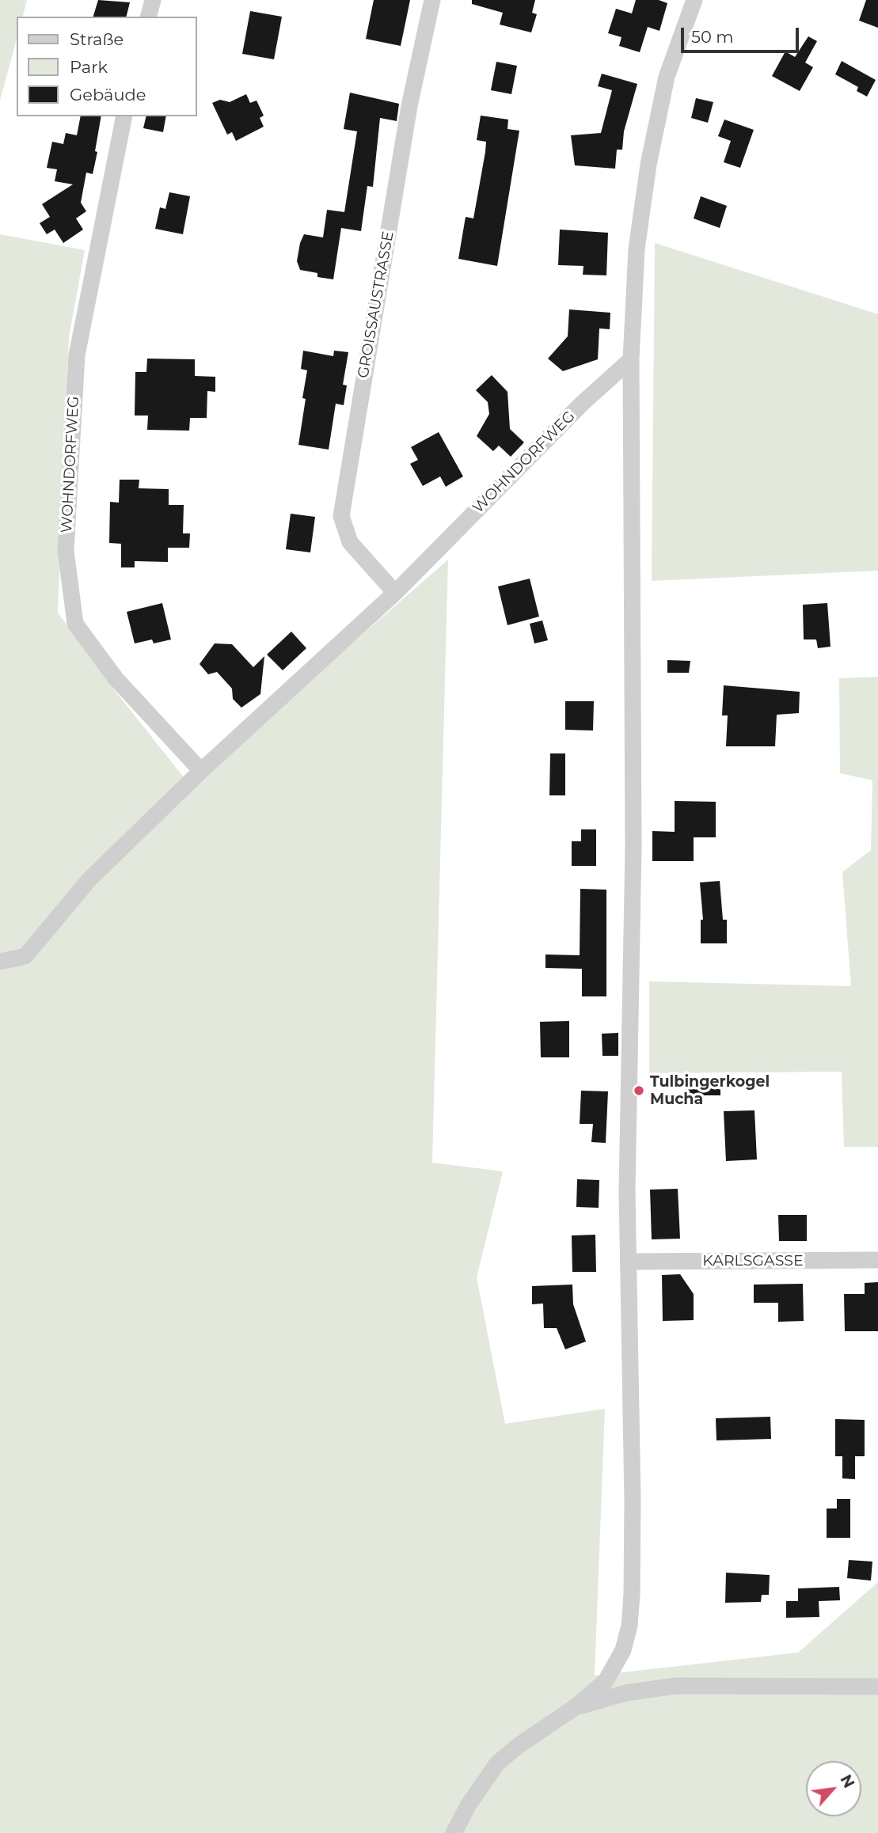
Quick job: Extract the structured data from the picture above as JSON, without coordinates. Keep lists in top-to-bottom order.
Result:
{
  "streets": {
    "street": ["GROISSAUSTRASSE", "WOHNDORFWEG", "KARLSGASSE"]
  },
  "crossings": [
    ["GROISSAUSTRASSE", "WOHNDORFWEG"]
  ],
  "places": ["Tulbingerkogel Mucha"],
  "legend": ["Straße", "Park", "Gebäude"],
  "scale_bar": "50 m",
  "north": "top right"
}
